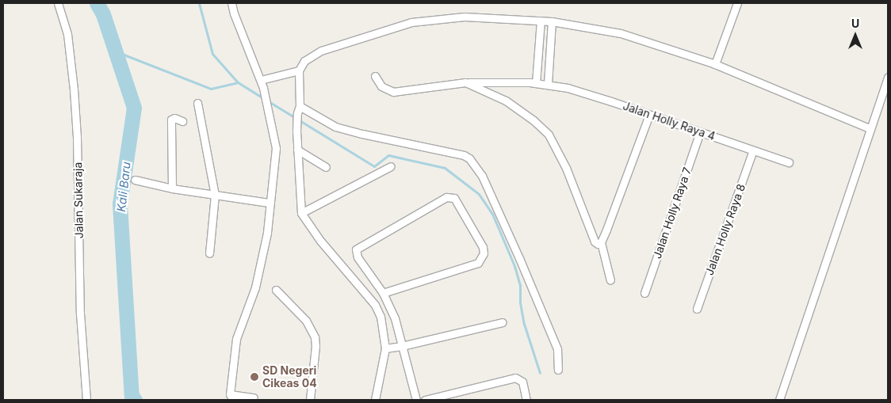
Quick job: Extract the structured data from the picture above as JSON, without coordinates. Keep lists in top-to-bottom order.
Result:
{
  "streets": {
    "street": [
      "Jalan Holly Raya 4",
      "Jalan Sukaraja",
      "Jalan Holly Raya 7",
      "Jalan Holly Raya 8"
    ]
  },
  "crossings": [
    ["Jalan Holly Raya 4", "Jalan Holly Raya 7"],
    ["Jalan Holly Raya 4", "Jalan Holly Raya 8"]
  ],
  "water": ["Kali Baru"],
  "places": ["SD Negeri Cikeas 04"],
  "north": "top"
}
